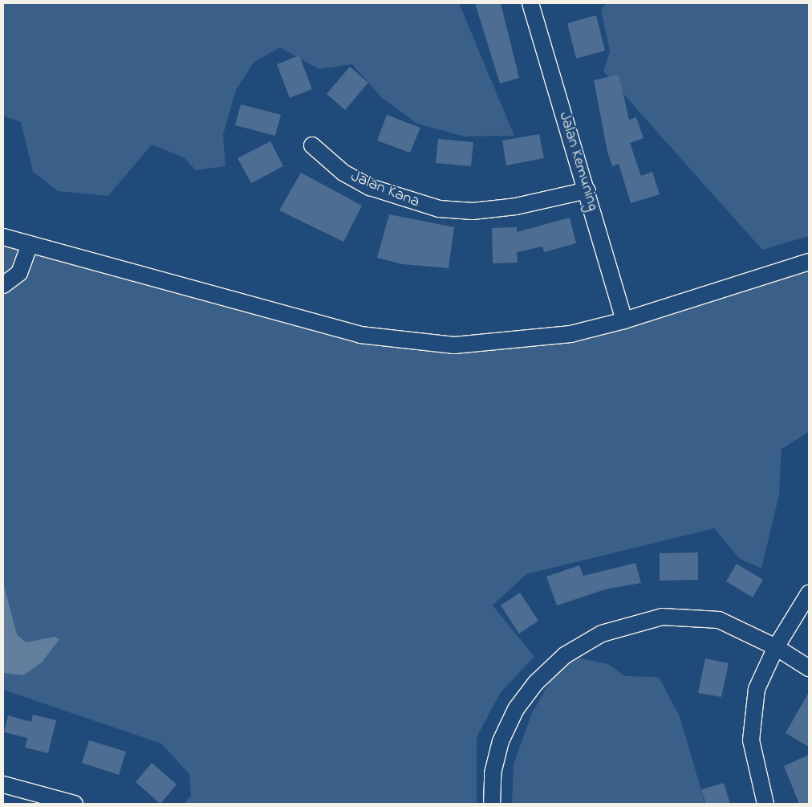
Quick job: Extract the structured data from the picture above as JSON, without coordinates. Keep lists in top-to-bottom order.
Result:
{
  "streets": {
    "street": ["Jalan Kemuning", "Jalan Kana"]
  },
  "crossings": [
    ["Jalan Kemuning", "Jalan Kana"]
  ]
}
